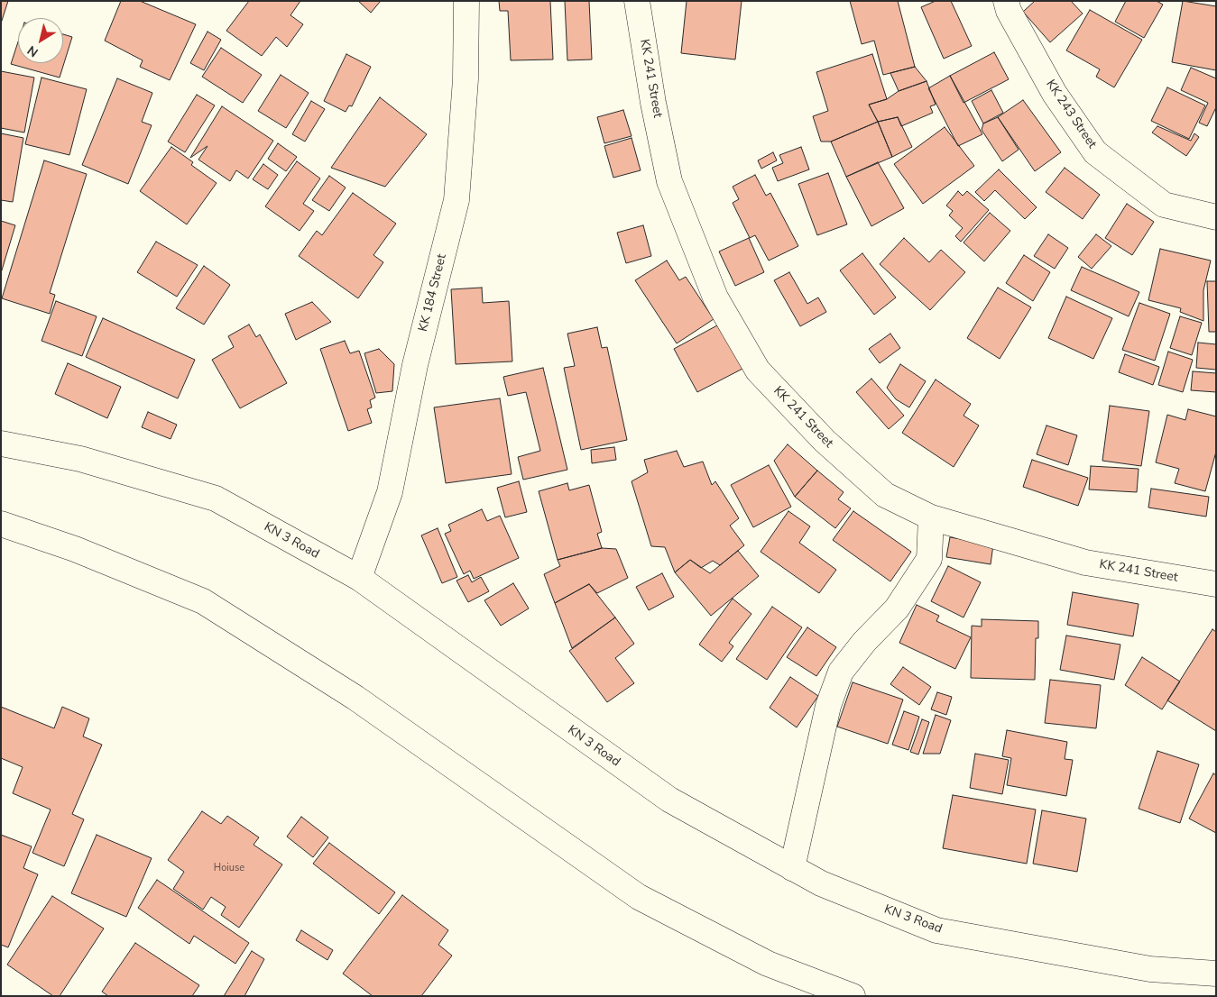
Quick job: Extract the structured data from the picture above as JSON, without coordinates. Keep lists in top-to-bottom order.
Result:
{
  "streets": {
    "main road": [
      "KK 241 Street",
      "KK 243 Street",
      "KK 184 Street",
      "KN 3 Road"
    ]
  },
  "crossings": [
    ["KK 184 Street", "KN 3 Road"]
  ],
  "house_numbers": ["Hoiuse"],
  "north": "bottom left"
}
